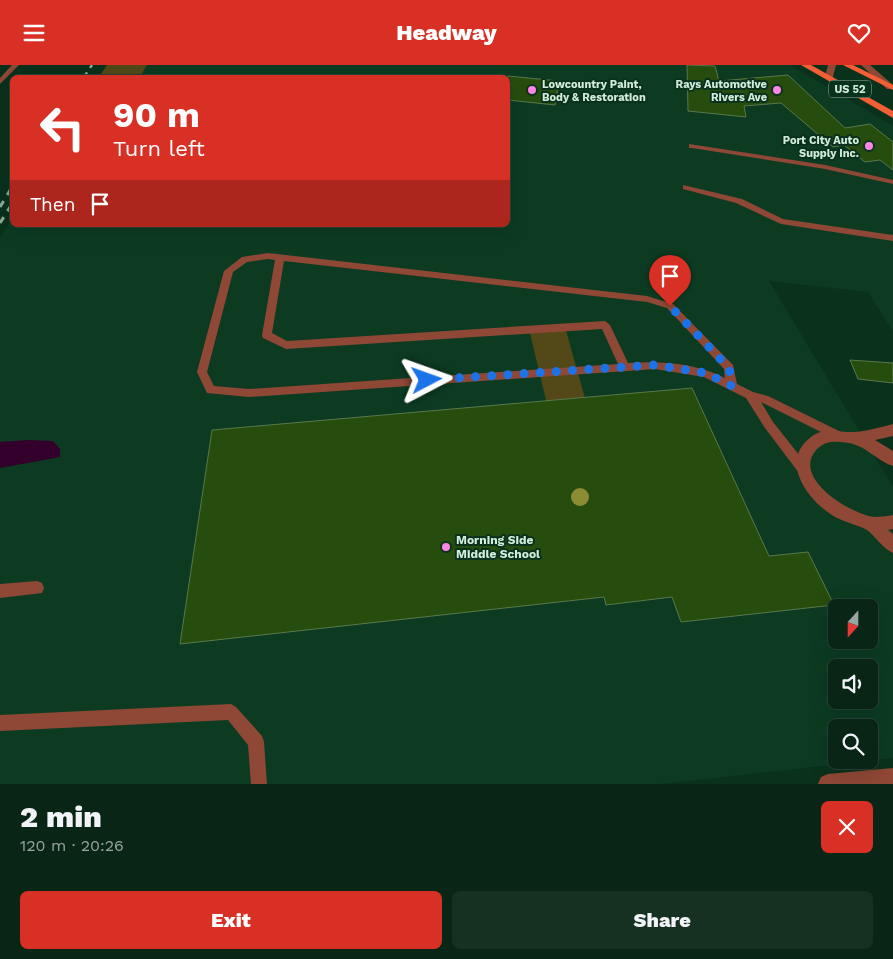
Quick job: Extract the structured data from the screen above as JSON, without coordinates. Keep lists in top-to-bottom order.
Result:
{
  "streets": {
    "main road": ["US 52"]
  },
  "places": [
    "Lowcountry Paint, Body & Restoration",
    "Rays Automotive Rivers Ave",
    "Port City Auto Supply Inc.",
    "Morning Side Middle School"
  ],
  "north": "bottom",
  "page": {
    "header": "Headway",
    "turn": ["90 m", "Turn left"],
    "then": "Then",
    "heading": ["2 min", "120 m · 20:26"],
    "buttons": ["Exit", "Share"]
  }
}
